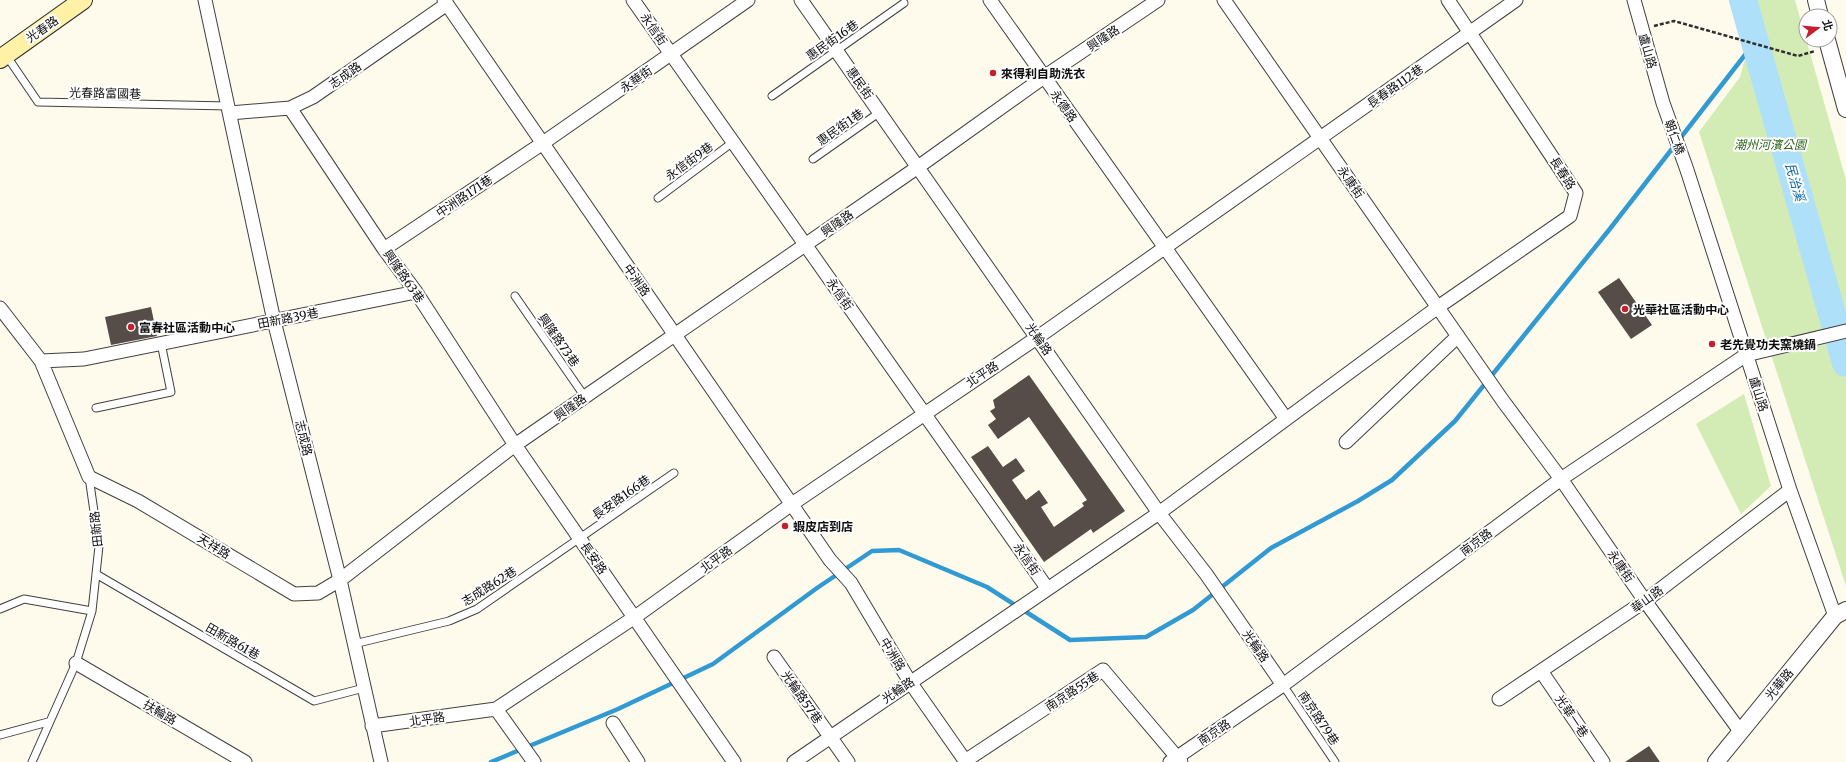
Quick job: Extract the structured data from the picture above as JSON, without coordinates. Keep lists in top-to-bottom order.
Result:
{
  "streets": {
    "main road": ["光春路"],
    "street": [
      "永信街",
      "興隆路",
      "盧山路",
      "志成路",
      "永華街",
      "惠民街",
      "長春路112巷",
      "永德路",
      "朝仁橋",
      "長春路",
      "永康街",
      "中洲路171巷",
      "興隆路63巷",
      "中洲路",
      "田新路39巷",
      "光輪路",
      "北平路",
      "田新路",
      "南京路",
      "天祥路",
      "長安路",
      "華山路",
      "光華路",
      "南京路55巷",
      "光輪路57巷",
      "扶輪路",
      "光華一巷"
    ],
    "lane": [
      "惠民街16巷",
      "光春路富國巷",
      "惠民街1巷",
      "永信街9巷",
      "興隆路73巷",
      "長安路166巷",
      "志成路62巷",
      "田新路61巷",
      "南京路79巷"
    ]
  },
  "crossings": [
    ["光春路", "光春路富國巷"],
    ["永信街", "興隆路"],
    ["永信街", "永華街"],
    ["永信街", "永信街9巷"],
    ["永信街", "光輪路"],
    ["永信街", "北平路"],
    ["興隆路", "志成路"],
    ["興隆路", "惠民街"],
    ["興隆路", "永德路"],
    ["興隆路", "興隆路63巷"],
    ["興隆路", "中洲路"],
    ["興隆路", "光輪路"],
    ["興隆路", "興隆路73巷"],
    ["興隆路", "天祥路"],
    ["興隆路", "長安路"],
    ["惠民街16巷", "惠民街"],
    ["盧山路", "朝仁橋"],
    ["盧山路", "南京路"],
    ["盧山路", "華山路"],
    ["盧山路", "光華路"],
    ["志成路", "光春路富國巷"],
    ["志成路", "興隆路63巷"],
    ["志成路", "中洲路"],
    ["志成路", "田新路39巷"],
    ["志成路", "北平路"],
    ["志成路", "天祥路"],
    ["志成路", "志成路62巷"],
    ["志成路", "田新路61巷"],
    ["永華街", "中洲路171巷"],
    ["永華街", "中洲路"],
    ["惠民街", "惠民街1巷"],
    ["惠民街", "光輪路"],
    ["長春路112巷", "永德路"],
    ["長春路112巷", "長春路"],
    ["長春路112巷", "永康街"],
    ["長春路112巷", "北平路"],
    ["永德路", "長春路"],
    ["永德路", "北平路"],
    ["長春路", "永康街"],
    ["長春路", "光輪路"],
    ["永康街", "南京路"],
    ["永康街", "華山路"],
    ["永康街", "光華路"],
    ["中洲路171巷", "興隆路63巷"],
    ["中洲路171巷", "中洲路"],
    ["興隆路63巷", "田新路39巷"],
    ["興隆路63巷", "長安路"],
    ["中洲路", "光輪路"],
    ["中洲路", "北平路"],
    ["中洲路", "南京路55巷"],
    ["田新路39巷", "田新路"],
    ["光輪路", "北平路"],
    ["光輪路", "南京路"],
    ["光輪路", "光輪路57巷"],
    ["光輪路", "南京路79巷"],
    ["北平路", "長安路"],
    ["長安路166巷", "長安路"],
    ["長安路166巷", "志成路62巷"],
    ["田新路", "天祥路"],
    ["田新路", "田新路61巷"],
    ["田新路", "扶輪路"],
    ["南京路", "南京路55巷"],
    ["南京路", "南京路79巷"],
    ["長安路", "志成路62巷"],
    ["華山路", "光華一巷"]
  ],
  "water": ["民治溪"],
  "parks": ["潮州河濱公園"],
  "places": [
    "來得利自助洗衣",
    "光華社區活動中心",
    "富春社區活動中心",
    "老先覺功夫窯燒鍋",
    "蝦皮店到店"
  ],
  "north": "right"
}
